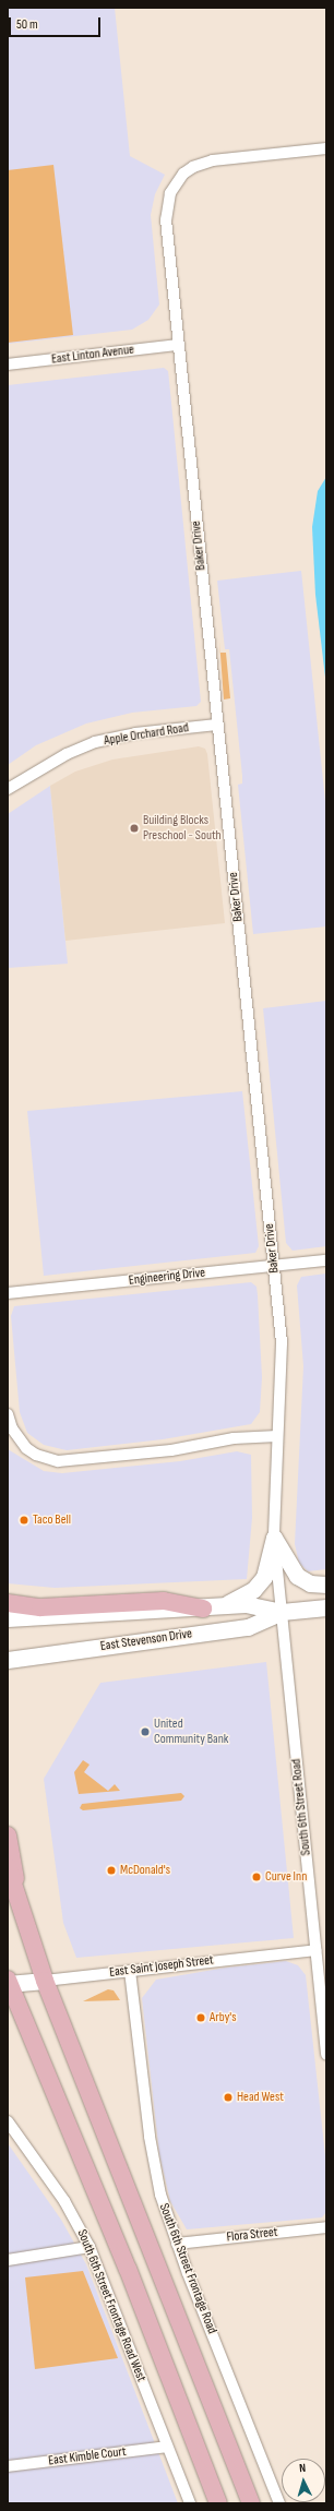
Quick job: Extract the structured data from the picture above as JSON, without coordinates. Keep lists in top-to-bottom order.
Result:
{
  "streets": {
    "main road": ["East Stevenson Drive", "East Saint Joseph Street"],
    "street": [
      "East Linton Avenue",
      "Baker Drive",
      "Apple Orchard Road",
      "Engineering Drive",
      "South 6th Street Road",
      "Flora Street",
      "South 6th Street Frontage Road",
      "South 6th Street Frontage Road West",
      "East Kimble Court"
    ]
  },
  "crossings": [
    ["East Linton Avenue", "Baker Drive"],
    ["Baker Drive", "Apple Orchard Road"],
    ["Baker Drive", "Engineering Drive"],
    ["Baker Drive", "East Stevenson Drive"],
    ["Baker Drive", "South 6th Street Road"],
    ["East Stevenson Drive", "South 6th Street Road"],
    ["South 6th Street Road", "East Saint Joseph Street"],
    ["East Saint Joseph Street", "South 6th Street Frontage Road"],
    ["Flora Street", "South 6th Street Frontage Road"],
    ["South 6th Street Frontage Road West", "East Kimble Court"]
  ],
  "places": [
    "Building Blocks Preschool - South",
    "Taco Bell",
    "United Community Bank",
    "McDonald's",
    "Curve Inn",
    "Arby's",
    "Head West"
  ],
  "scale_bar": "50 m",
  "north": "top"
}
